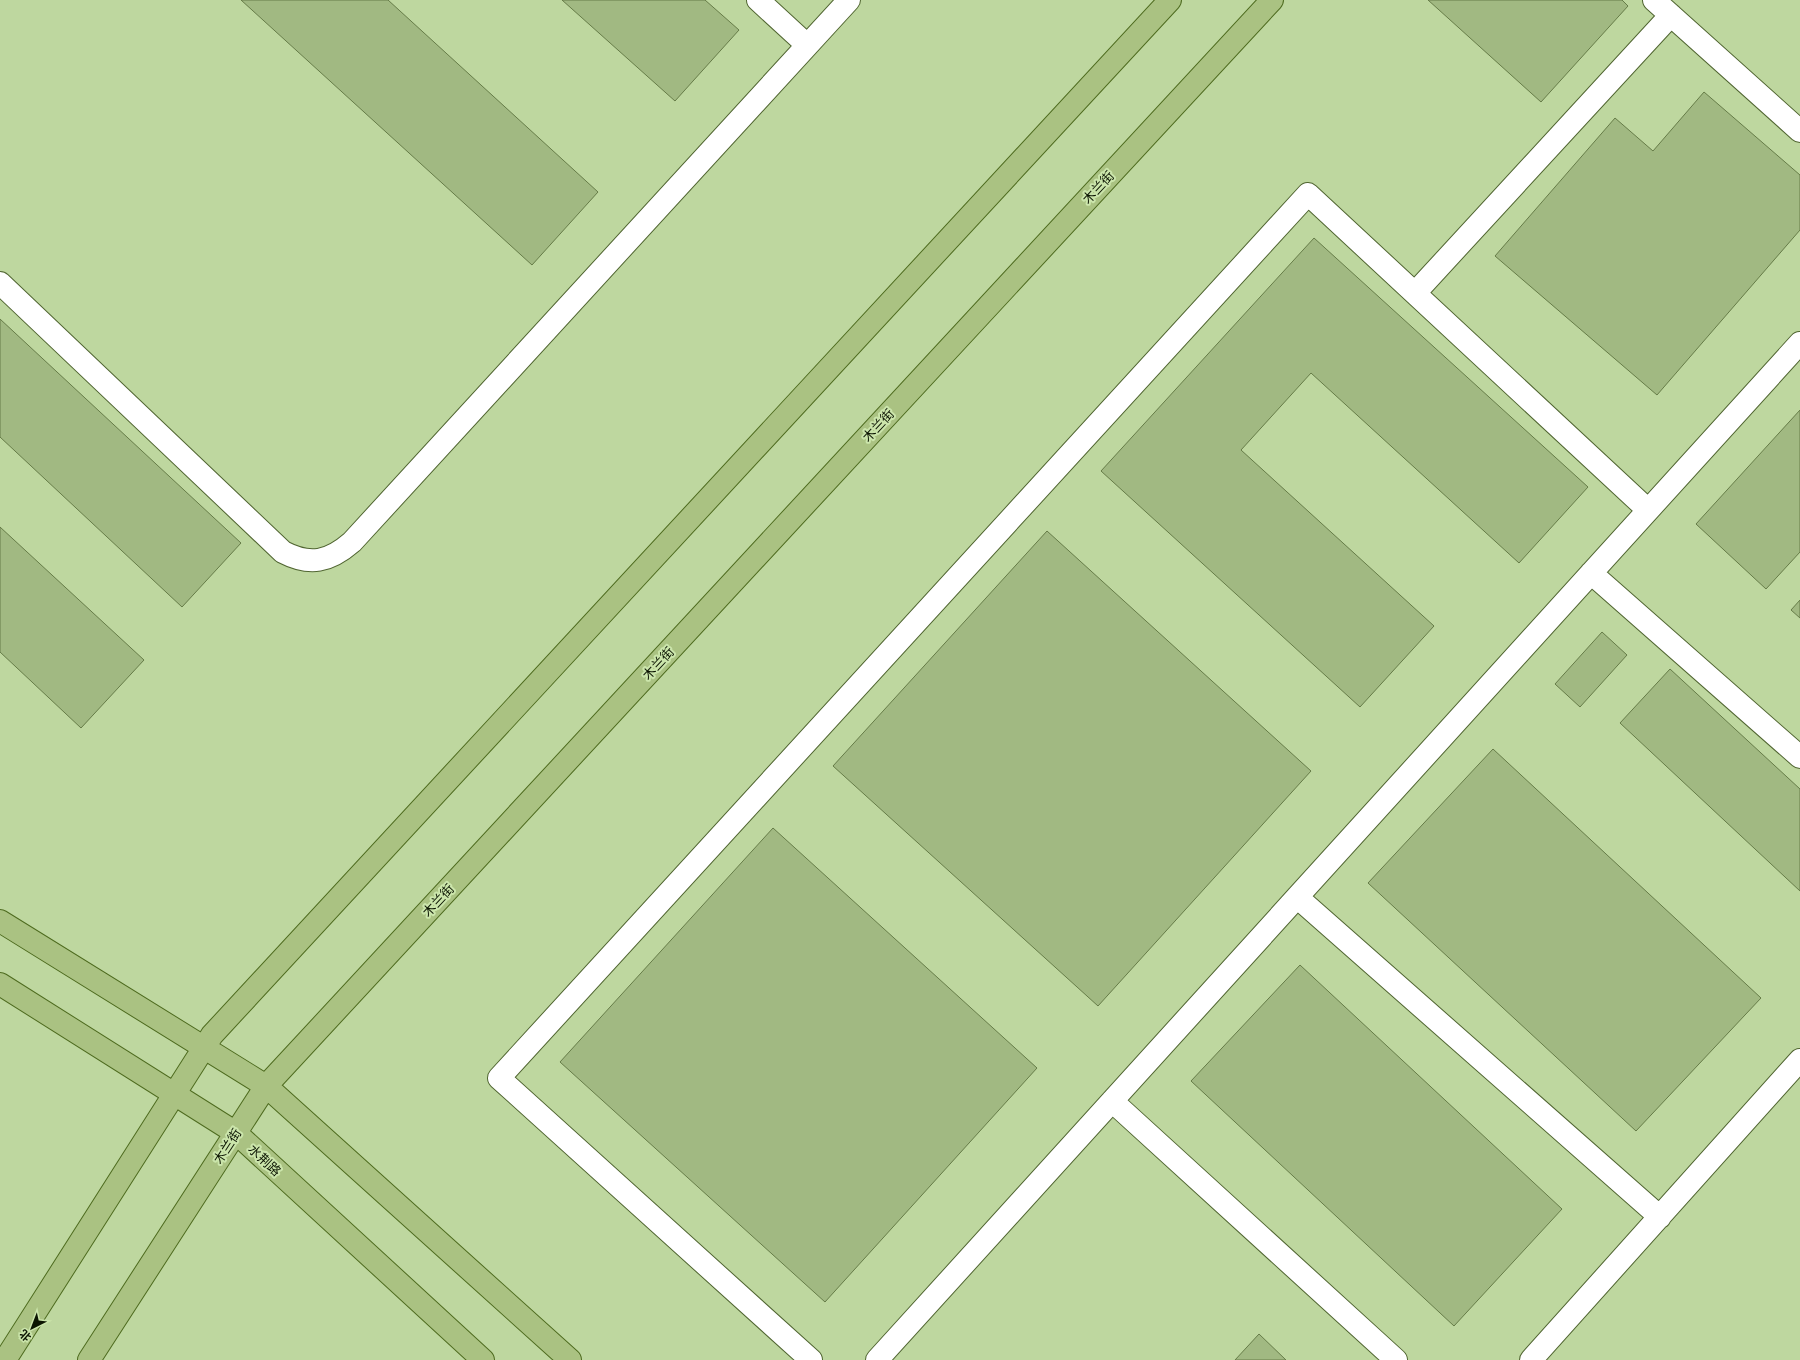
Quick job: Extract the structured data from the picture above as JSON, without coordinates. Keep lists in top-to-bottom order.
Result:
{
  "streets": {
    "main road": ["木兰街", "水荆路"]
  },
  "crossings": [
    ["木兰街", "水荆路"]
  ],
  "north": "bottom left"
}
